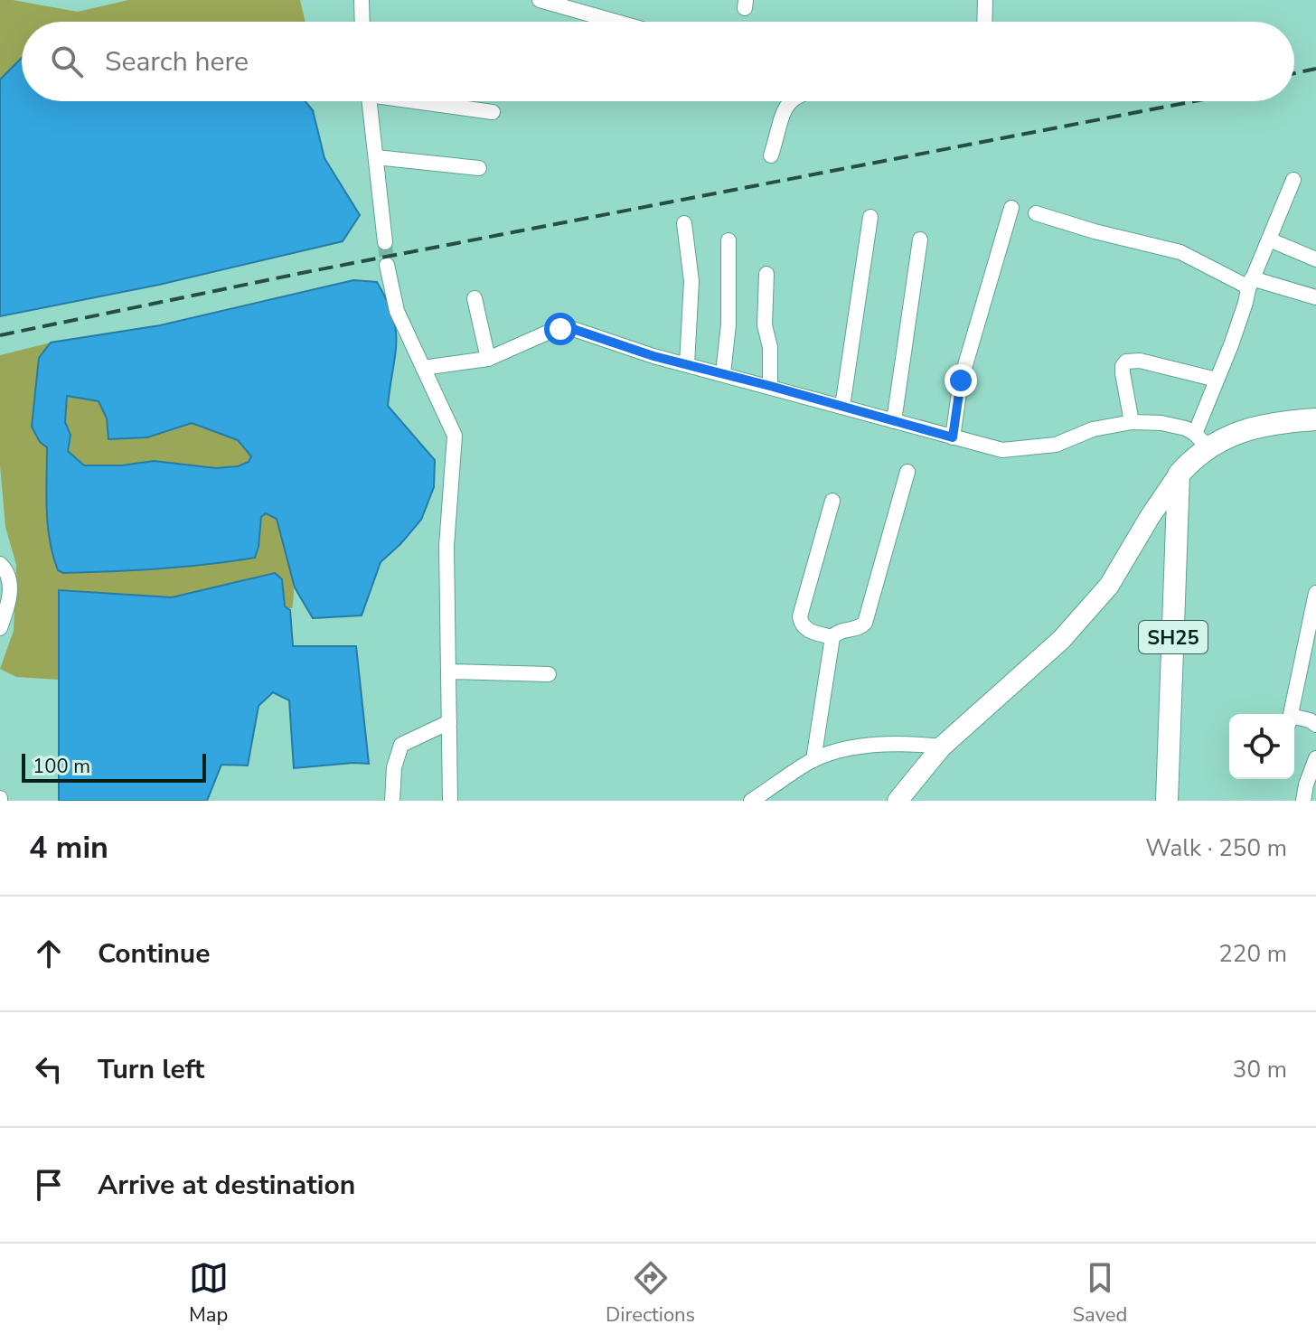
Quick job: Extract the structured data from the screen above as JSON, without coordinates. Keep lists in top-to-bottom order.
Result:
{
  "streets": {
    "main road": ["SH25"]
  },
  "scale_bar": "100 m",
  "page": {
    "search": "Search here",
    "scale": "100 m",
    "heading": ["4 min", "Walk · 250 m"],
    "list": [
      ["Continue", "220 m"],
      ["Turn left", "30 m"],
      "Arrive at destination"
    ],
    "nav": ["Map", "Directions", "Saved"]
  }
}
